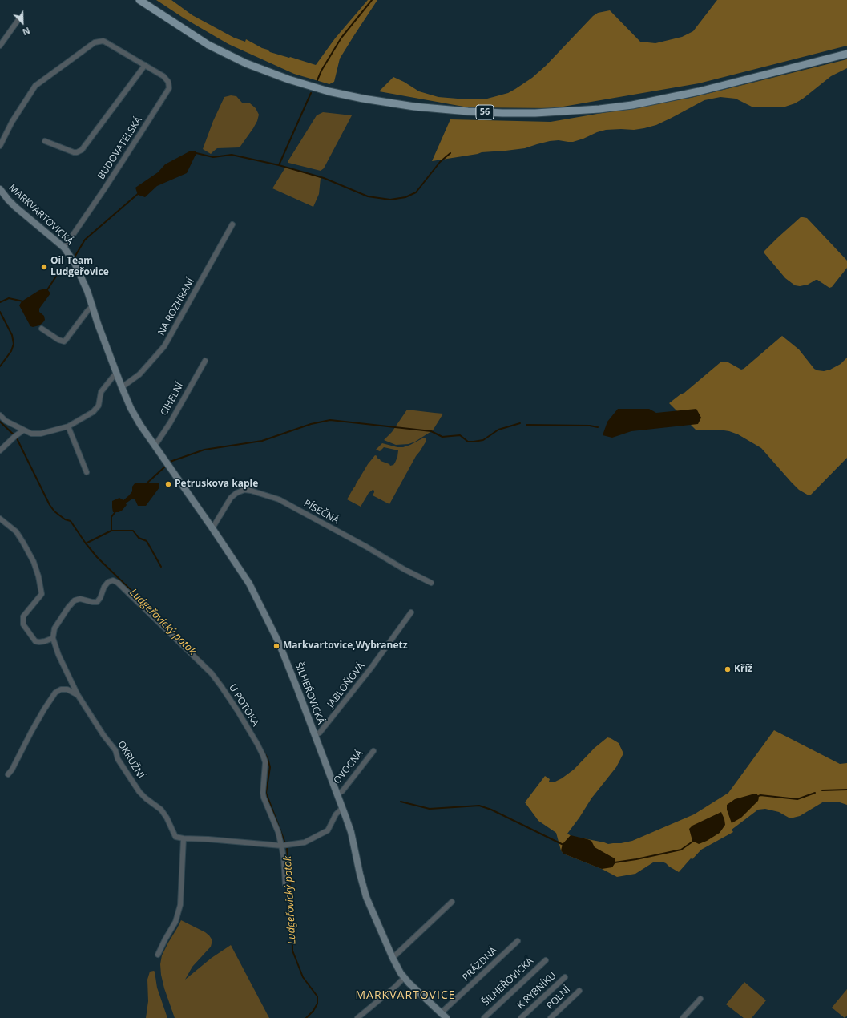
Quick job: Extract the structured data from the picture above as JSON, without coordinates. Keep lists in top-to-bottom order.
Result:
{
  "streets": {
    "main road": ["56"],
    "street": [
      "BUDOVATELSKÁ",
      "MARKVARTOVICKÁ",
      "NA ROZHRANÍ",
      "CIHELNÍ",
      "PÍSEČNÁ",
      "JABLOŇOVÁ",
      "ŠILHEŘOVICKÁ",
      "U POTOKA",
      "OKRUŽNÍ",
      "OVOCNÁ",
      "PRÁZDNÁ",
      "K RYBNÍKU",
      "POLNÍ"
    ]
  },
  "crossings": [
    ["BUDOVATELSKÁ", "MARKVARTOVICKÁ"],
    ["MARKVARTOVICKÁ", "NA ROZHRANÍ"],
    ["MARKVARTOVICKÁ", "ŠILHEŘOVICKÁ"],
    ["CIHELNÍ", "ŠILHEŘOVICKÁ"],
    ["PÍSEČNÁ", "ŠILHEŘOVICKÁ"],
    ["JABLOŇOVÁ", "ŠILHEŘOVICKÁ"],
    ["ŠILHEŘOVICKÁ", "OVOCNÁ"],
    ["ŠILHEŘOVICKÁ", "PRÁZDNÁ"],
    ["U POTOKA", "OKRUŽNÍ"]
  ],
  "districts": ["MARKVARTOVICE"],
  "water": ["Ludgeřovický potok"],
  "places": [
    "Oil Team Ludgeřovice",
    "Petruskova kaple",
    "Markvartovice,Wybranetz",
    "Kříž"
  ],
  "north": "bottom right"
}
